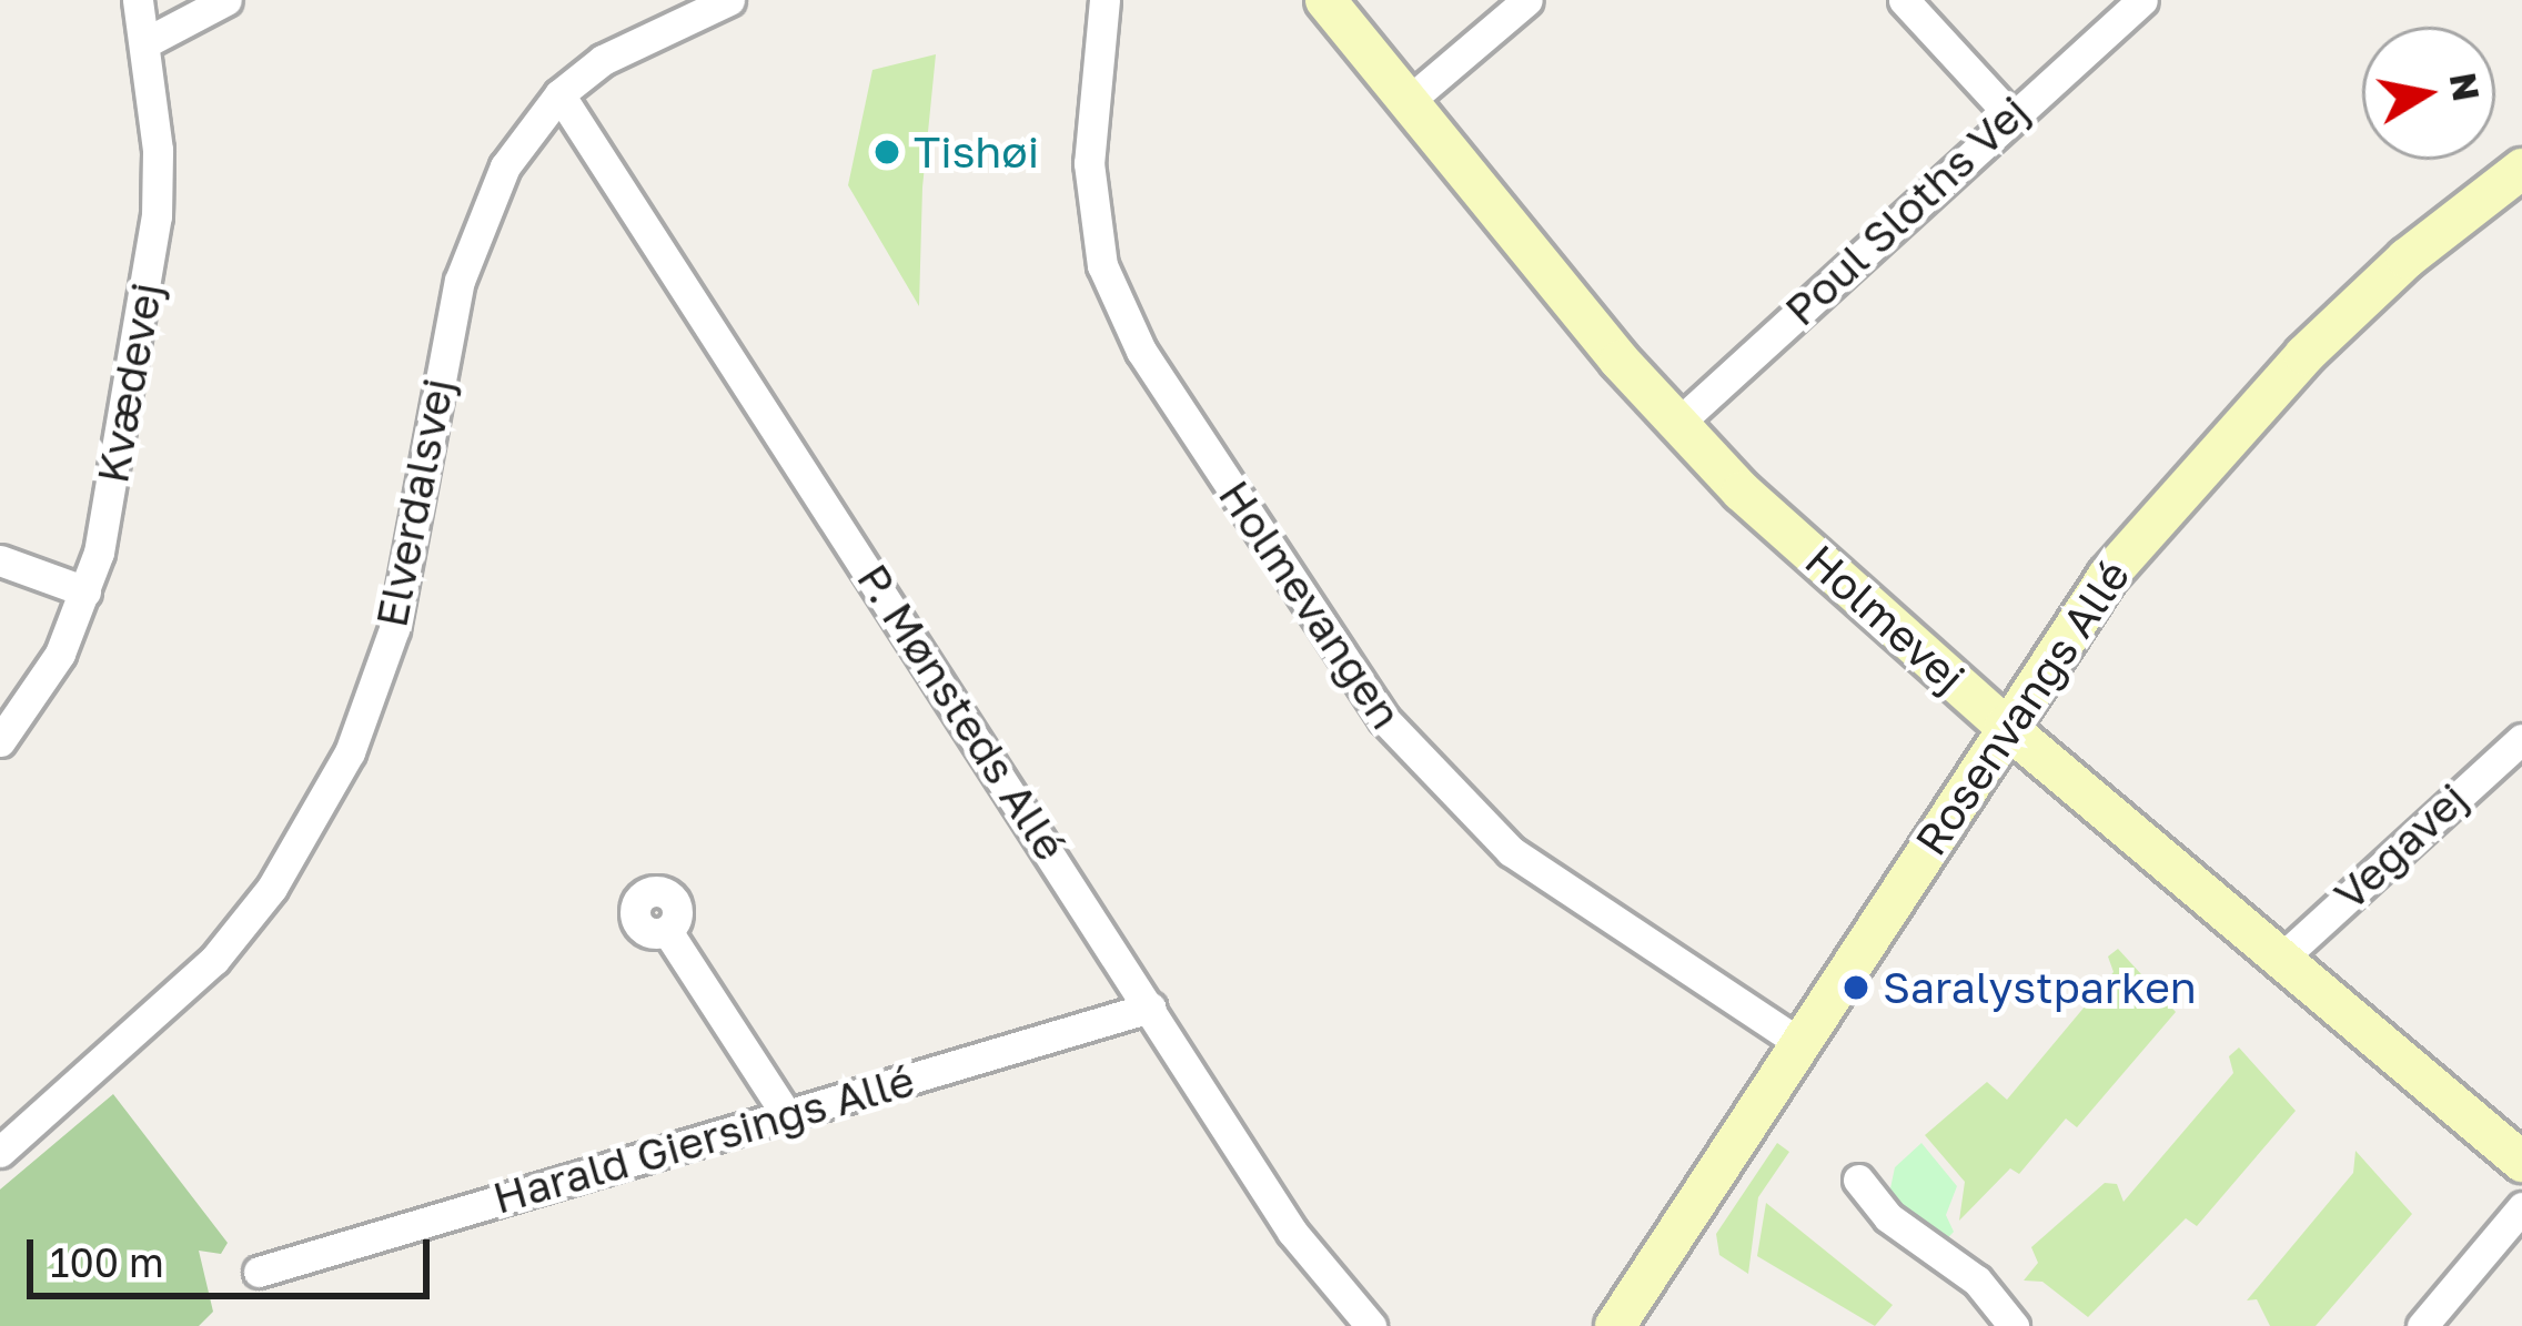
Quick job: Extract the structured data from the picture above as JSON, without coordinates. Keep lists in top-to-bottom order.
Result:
{
  "streets": {
    "street": [
      "Poul Sloths Vej",
      "Kvædevej",
      "Elverdalsvej",
      "Holmevangen",
      "Holmevej",
      "Rosenvangs Allé",
      "P. Mønsteds Allé",
      "Vegavej",
      "Harald Giersings Allé"
    ]
  },
  "crossings": [
    ["Poul Sloths Vej", "Holmevej"],
    ["Elverdalsvej", "P. Mønsteds Allé"],
    ["Holmevangen", "Rosenvangs Allé"],
    ["Holmevej", "Rosenvangs Allé"],
    ["Holmevej", "Vegavej"],
    ["P. Mønsteds Allé", "Harald Giersings Allé"]
  ],
  "places": ["Tishøi", "Saralystparken"],
  "scale_bar": "100 m",
  "north": "right"
}
